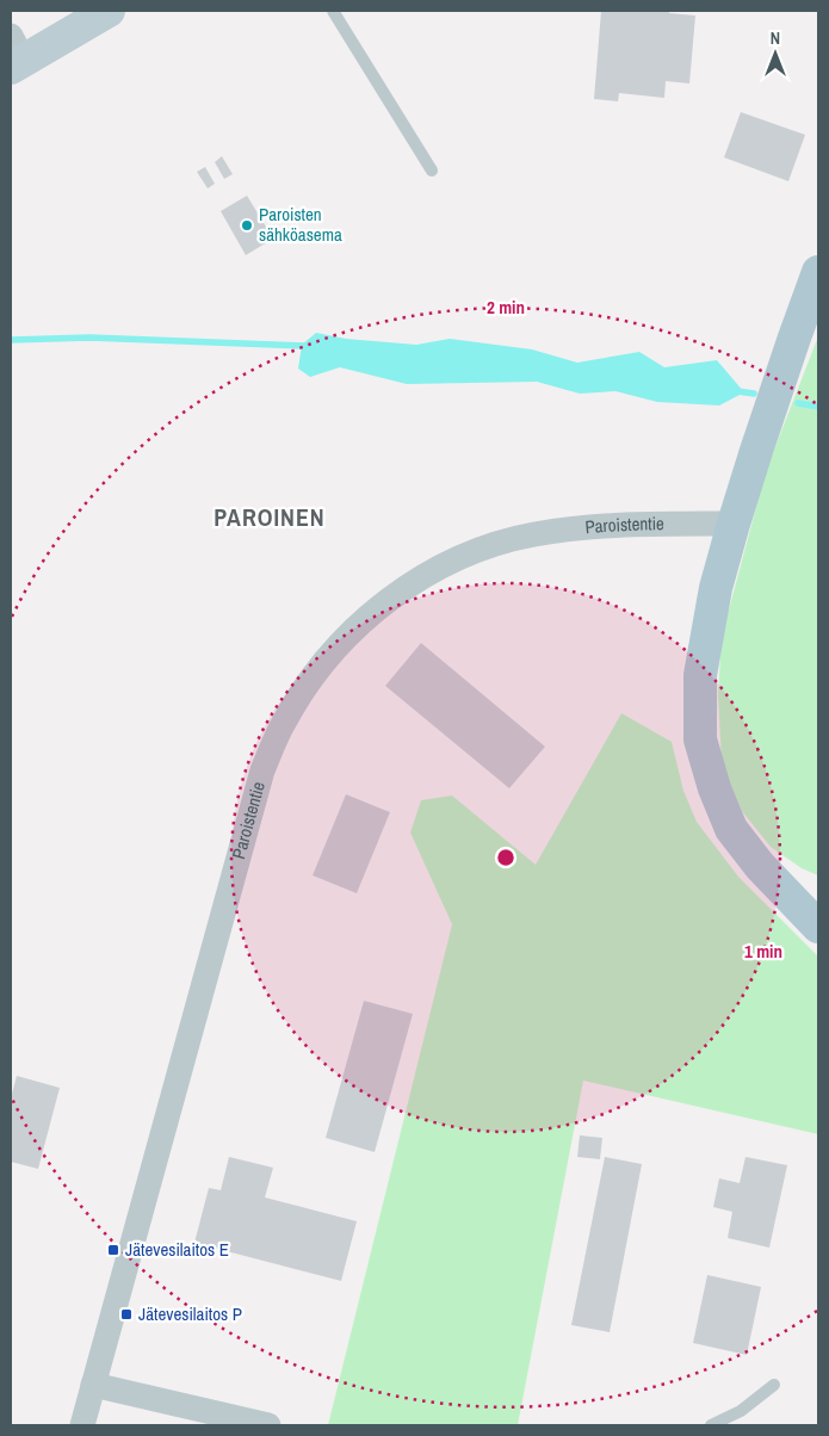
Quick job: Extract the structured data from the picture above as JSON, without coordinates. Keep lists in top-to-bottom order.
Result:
{
  "streets": {
    "street": ["Paroistentie"]
  },
  "districts": ["PAROINEN"],
  "places": {
    "other": ["Paroisten sähköasema"],
    "transit": ["Jätevesilaitos E", "Jätevesilaitos P"]
  },
  "north": "top",
  "rings": ["2 min", "1 min"]
}
